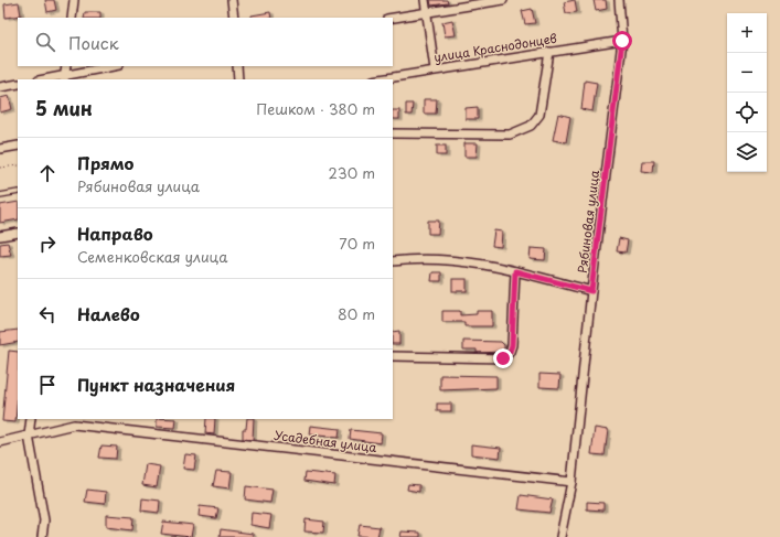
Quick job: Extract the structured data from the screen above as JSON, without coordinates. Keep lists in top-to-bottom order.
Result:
{
  "streets": {
    "street": ["улица Краснодонцев", "Рябиновая улица", "Усадебная улица"]
  },
  "crossings": [
    ["улица Краснодонцев", "Рябиновая улица"],
    ["Рябиновая улица", "Усадебная улица"]
  ],
  "page": {
    "map_buttons": ["+", "−"],
    "search": "Поиск",
    "heading": ["5 мин", "Пешком · 380 m"],
    "list": [
      ["Прямо", "Рябиновая улица", "230 m"],
      ["Направо", "Семенковская улица", "70 m"],
      ["Налево", "80 m"],
      "Пункт назначения"
    ]
  }
}
